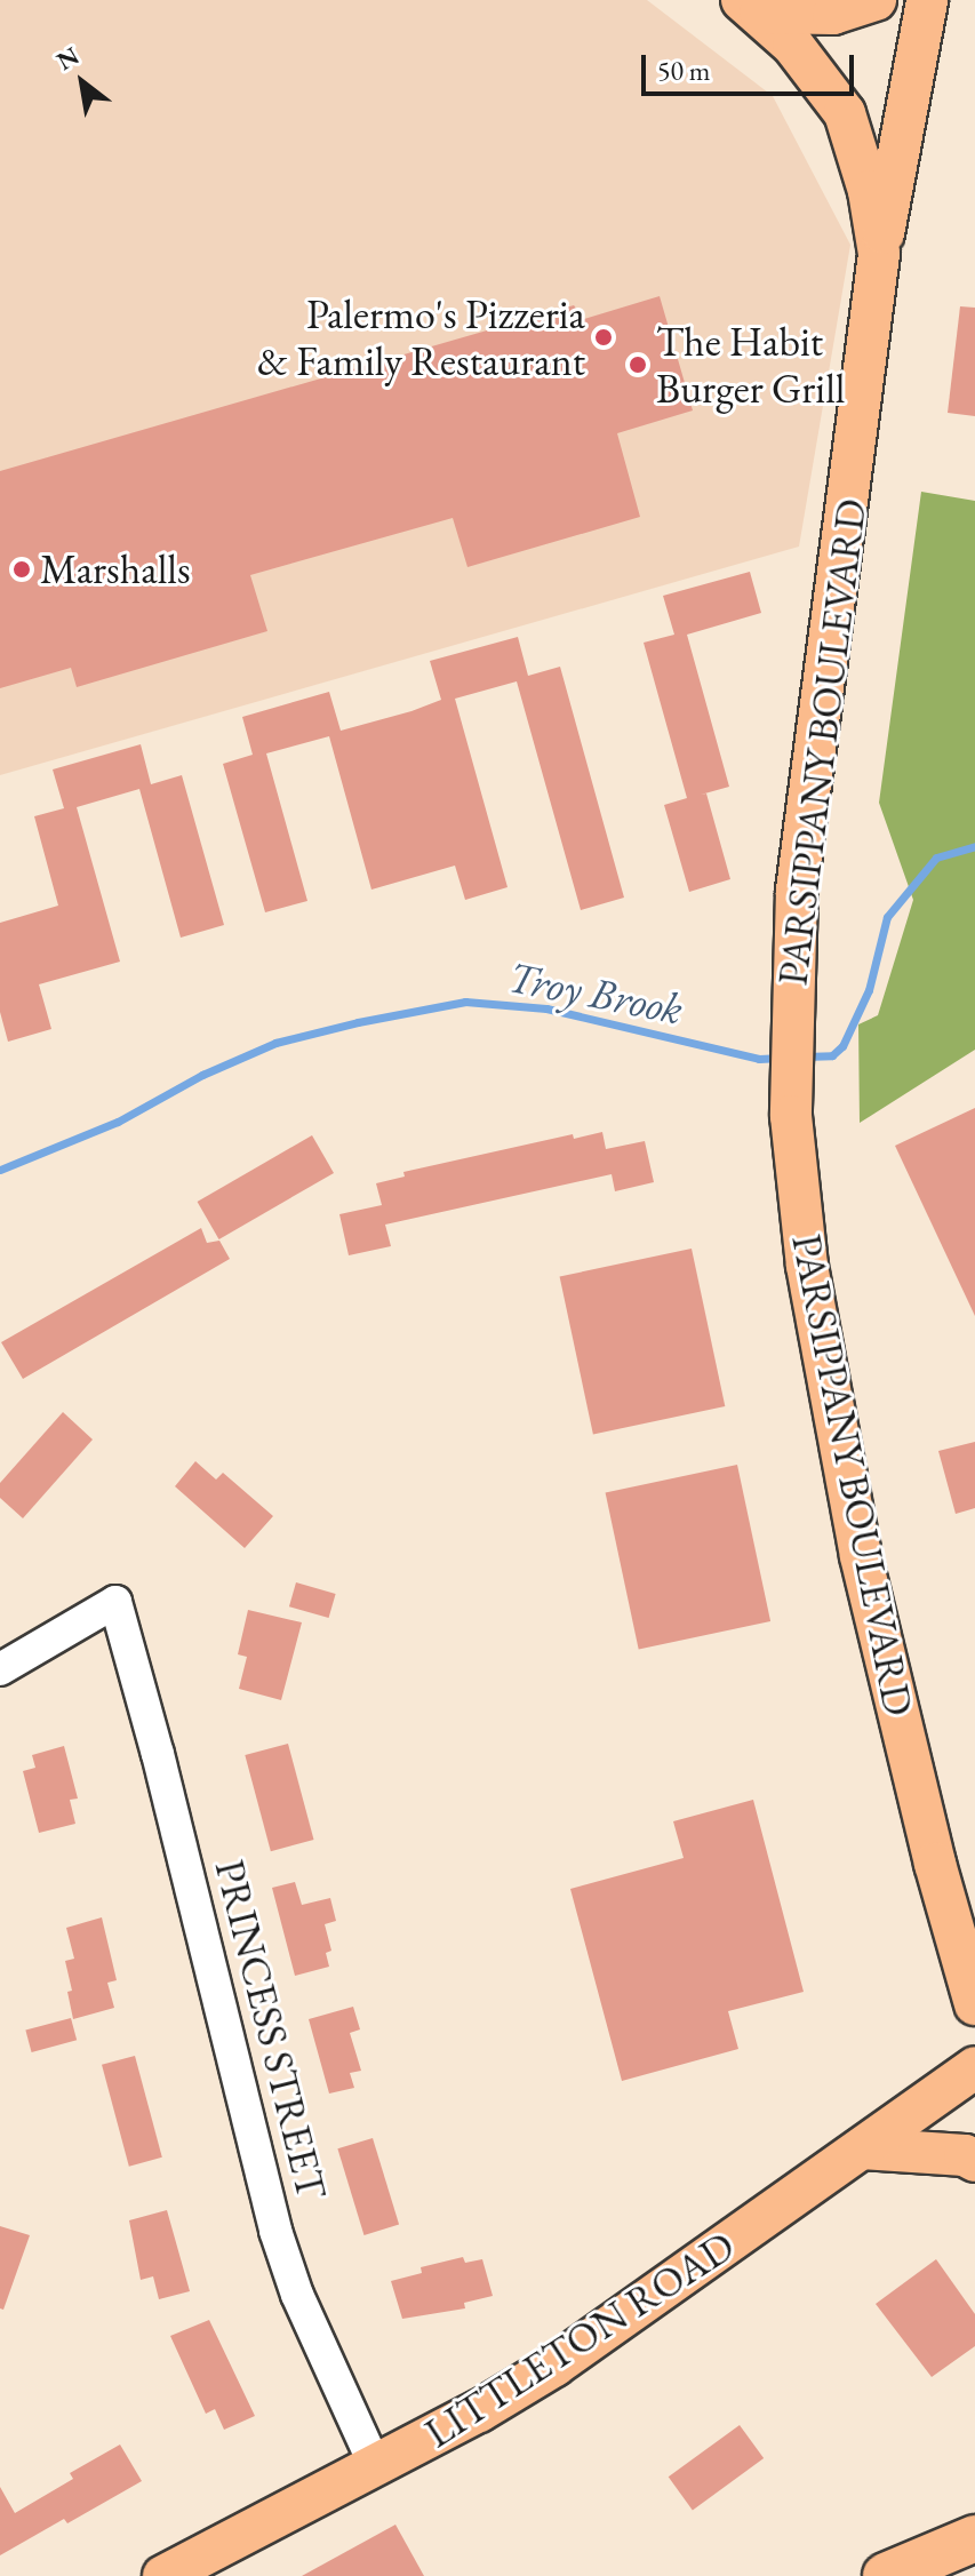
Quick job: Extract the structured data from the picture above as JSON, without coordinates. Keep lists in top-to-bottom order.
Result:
{
  "streets": {
    "main road": ["PARSIPPANY BOULEVARD", "LITTLETON ROAD"],
    "street": ["PRINCESS STREET"]
  },
  "crossings": [
    ["PRINCESS STREET", "LITTLETON ROAD"]
  ],
  "water": ["Troy Brook"],
  "places": ["Palermo's Pizzeria & Family Restaurant", "The Habit Burger Grill", "Marshalls"],
  "scale_bar": "50 m",
  "north": "top left"
}
